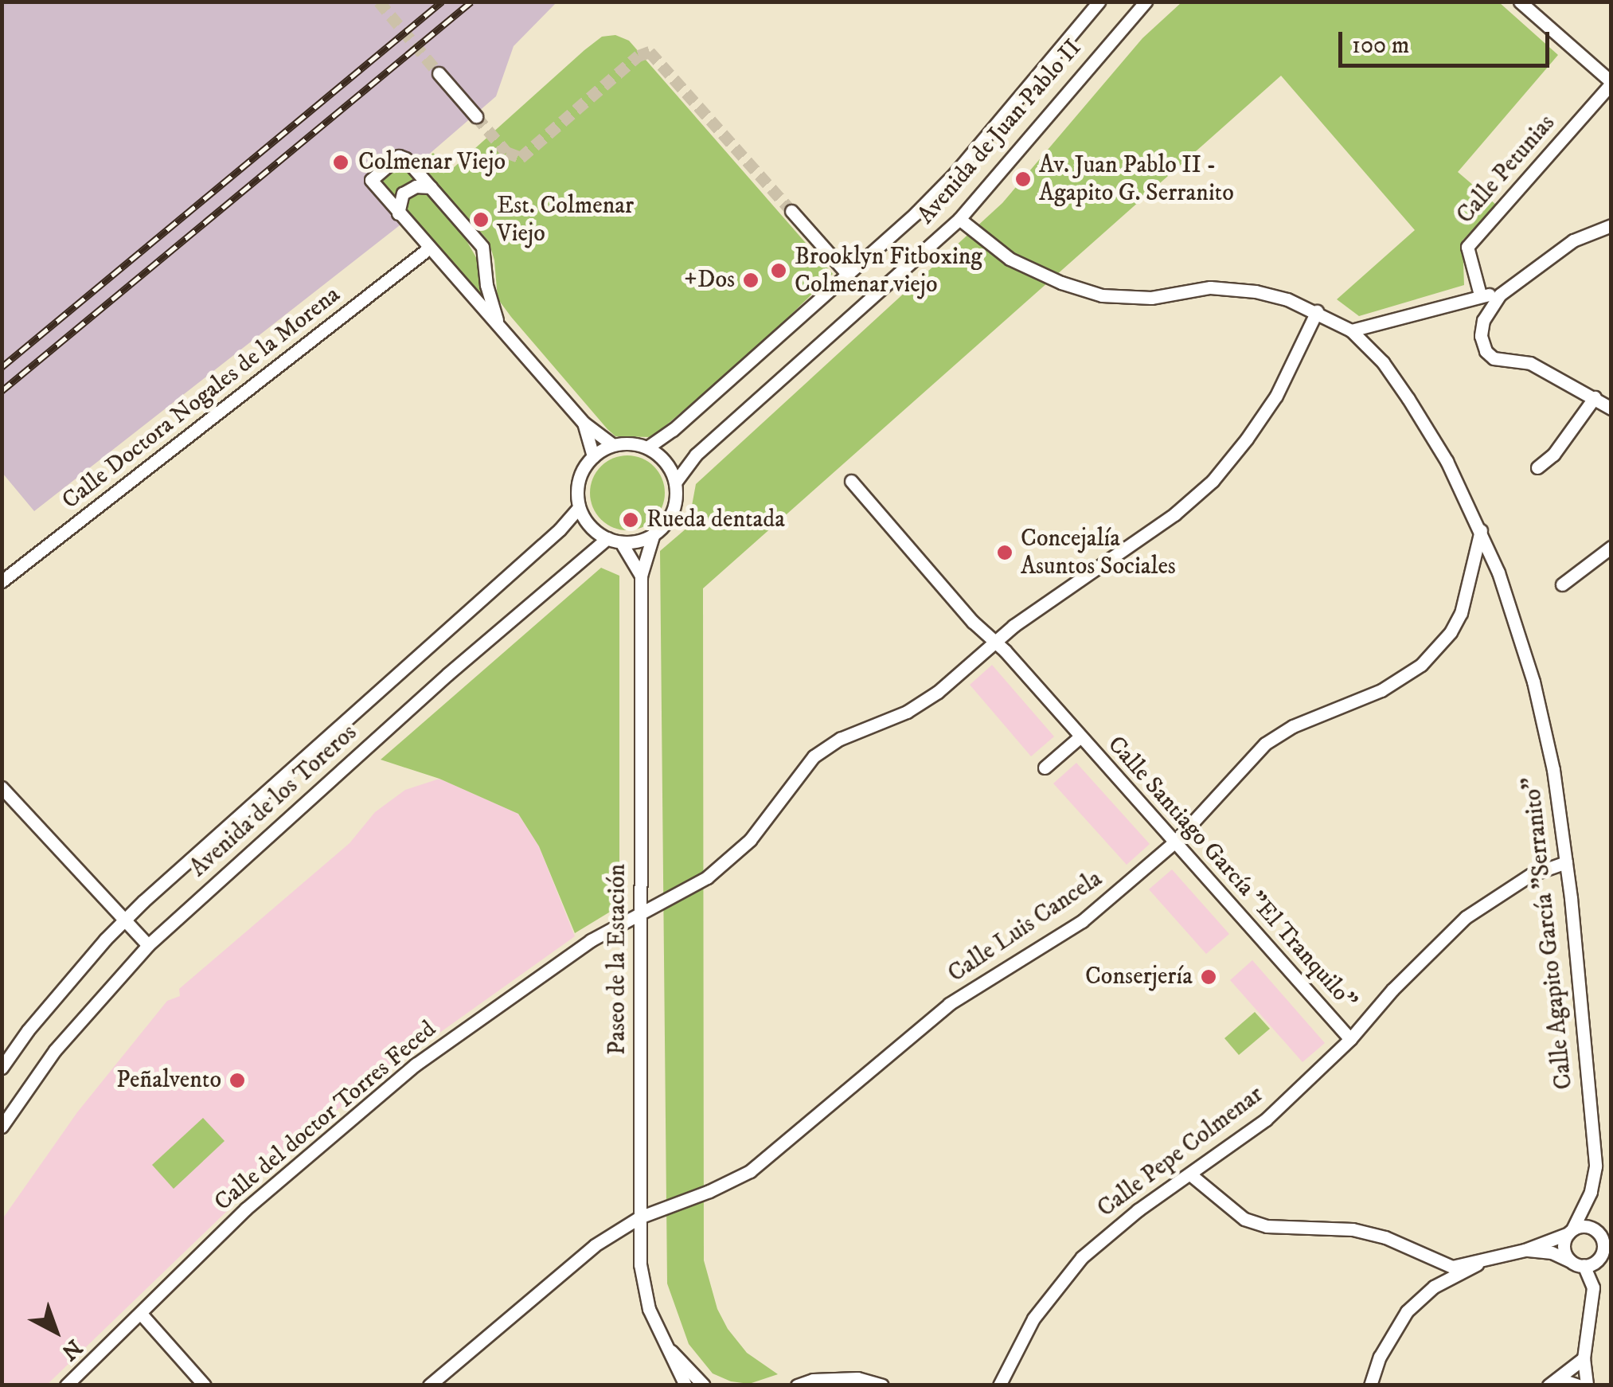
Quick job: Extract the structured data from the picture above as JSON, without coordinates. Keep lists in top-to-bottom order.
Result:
{
  "streets": {
    "street": [
      "Avenida de Juan Pablo II",
      "Calle Petunias",
      "Calle Doctora Nogales de la Morena",
      "Avenida de los Toreros",
      "Calle Santiago García \"El Tranquilo\"",
      "Calle Luis Cancela",
      "Calle Agapito García \"Serranito\"",
      "Paseo de la Estación",
      "Calle del doctor Torres Feced",
      "Calle Pepe Colmenar"
    ]
  },
  "crossings": [
    ["Avenida de Juan Pablo II", "Avenida de los Toreros"],
    ["Avenida de Juan Pablo II", "Calle Agapito García \"Serranito\""],
    ["Avenida de Juan Pablo II", "Paseo de la Estación"],
    ["Avenida de los Toreros", "Paseo de la Estación"],
    ["Calle Santiago García \"El Tranquilo\"", "Calle Luis Cancela"],
    ["Calle Santiago García \"El Tranquilo\"", "Calle del doctor Torres Feced"],
    ["Calle Santiago García \"El Tranquilo\"", "Calle Pepe Colmenar"],
    ["Calle Luis Cancela", "Calle Agapito García \"Serranito\""],
    ["Calle Luis Cancela", "Paseo de la Estación"],
    ["Calle Agapito García \"Serranito\"", "Calle del doctor Torres Feced"],
    ["Calle Agapito García \"Serranito\"", "Calle Pepe Colmenar"],
    ["Paseo de la Estación", "Calle del doctor Torres Feced"]
  ],
  "places": [
    "Colmenar Viejo",
    "Av. Juan Pablo II - Agapito G. Serranito",
    "Est. Colmenar Viejo",
    "Brooklyn Fitboxing Colmenar viejo",
    "+Dos",
    "Rueda dentada",
    "Concejalía Asuntos Sociales",
    "Conserjería",
    "Peñalvento"
  ],
  "scale_bar": "100 m",
  "north": "bottom right"
}
